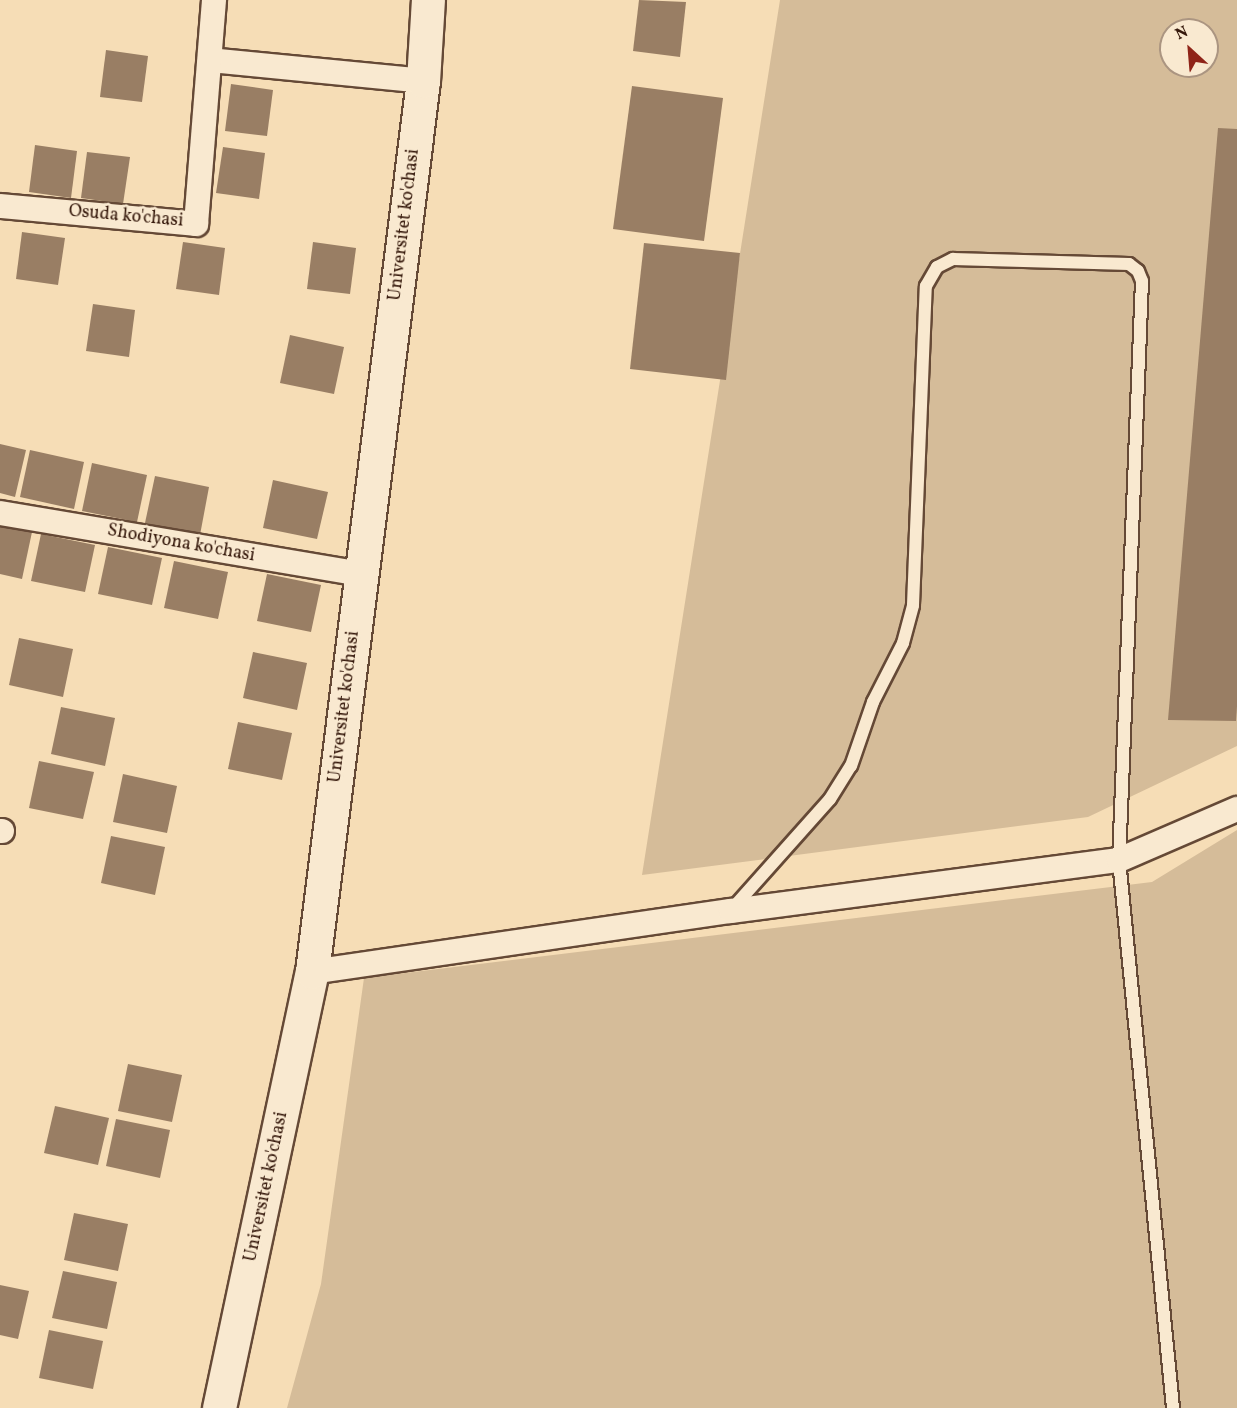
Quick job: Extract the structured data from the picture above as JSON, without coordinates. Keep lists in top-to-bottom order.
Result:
{
  "streets": {
    "main road": ["Universitet ko'chasi"],
    "street": ["Osuda ko'chasi", "Shodiyona ko'chasi"]
  },
  "crossings": [
    ["Universitet ko'chasi", "Shodiyona ko'chasi"]
  ],
  "north": "top left"
}
